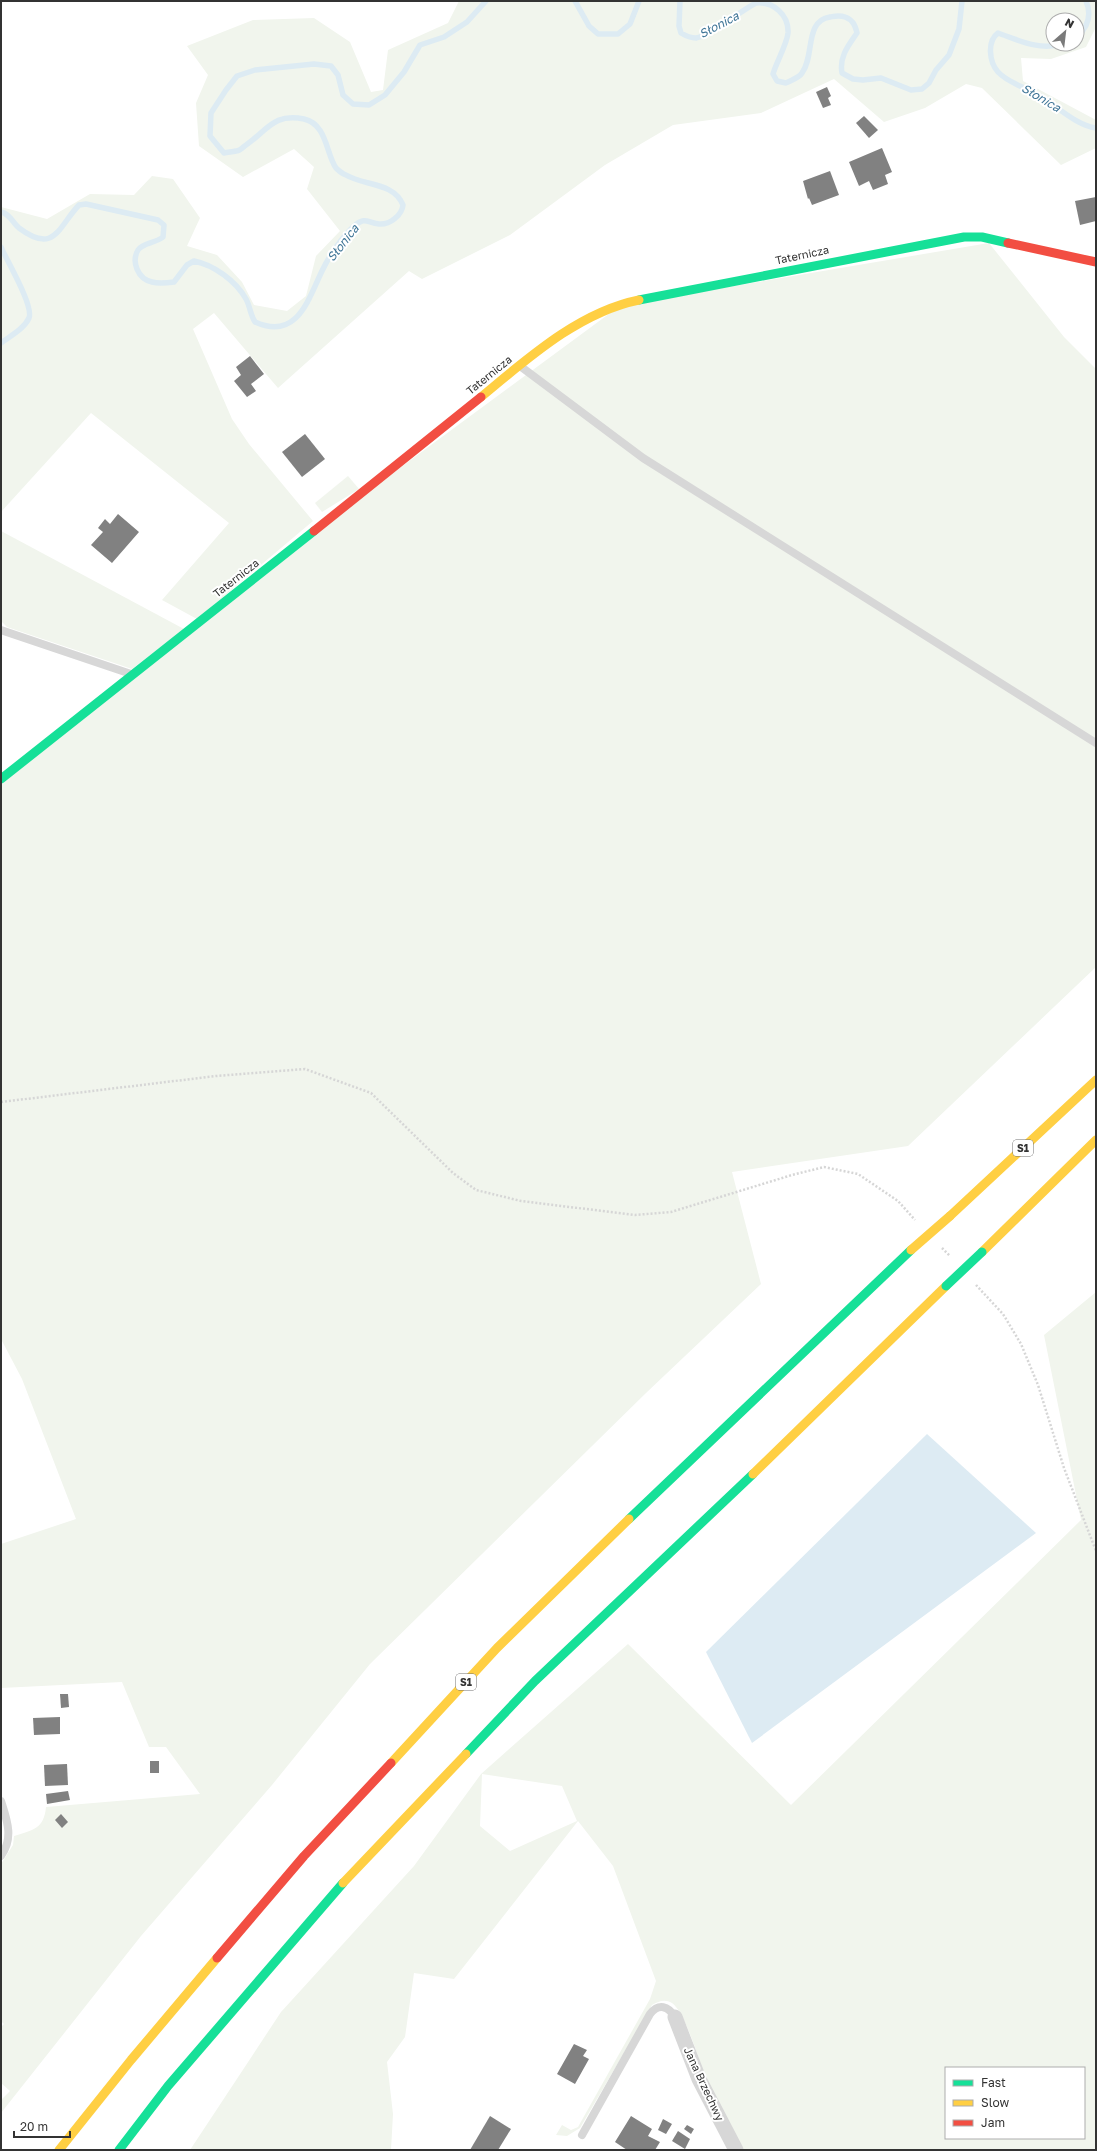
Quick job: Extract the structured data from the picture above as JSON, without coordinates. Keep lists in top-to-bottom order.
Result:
{
  "streets": {
    "main road": ["Taternicza", "S1"],
    "street": ["Jana Brzechwy"]
  },
  "water": ["Słonica"],
  "legend": ["Fast", "Slow", "Jam"],
  "scale_bar": "20 m",
  "north": "top right"
}
